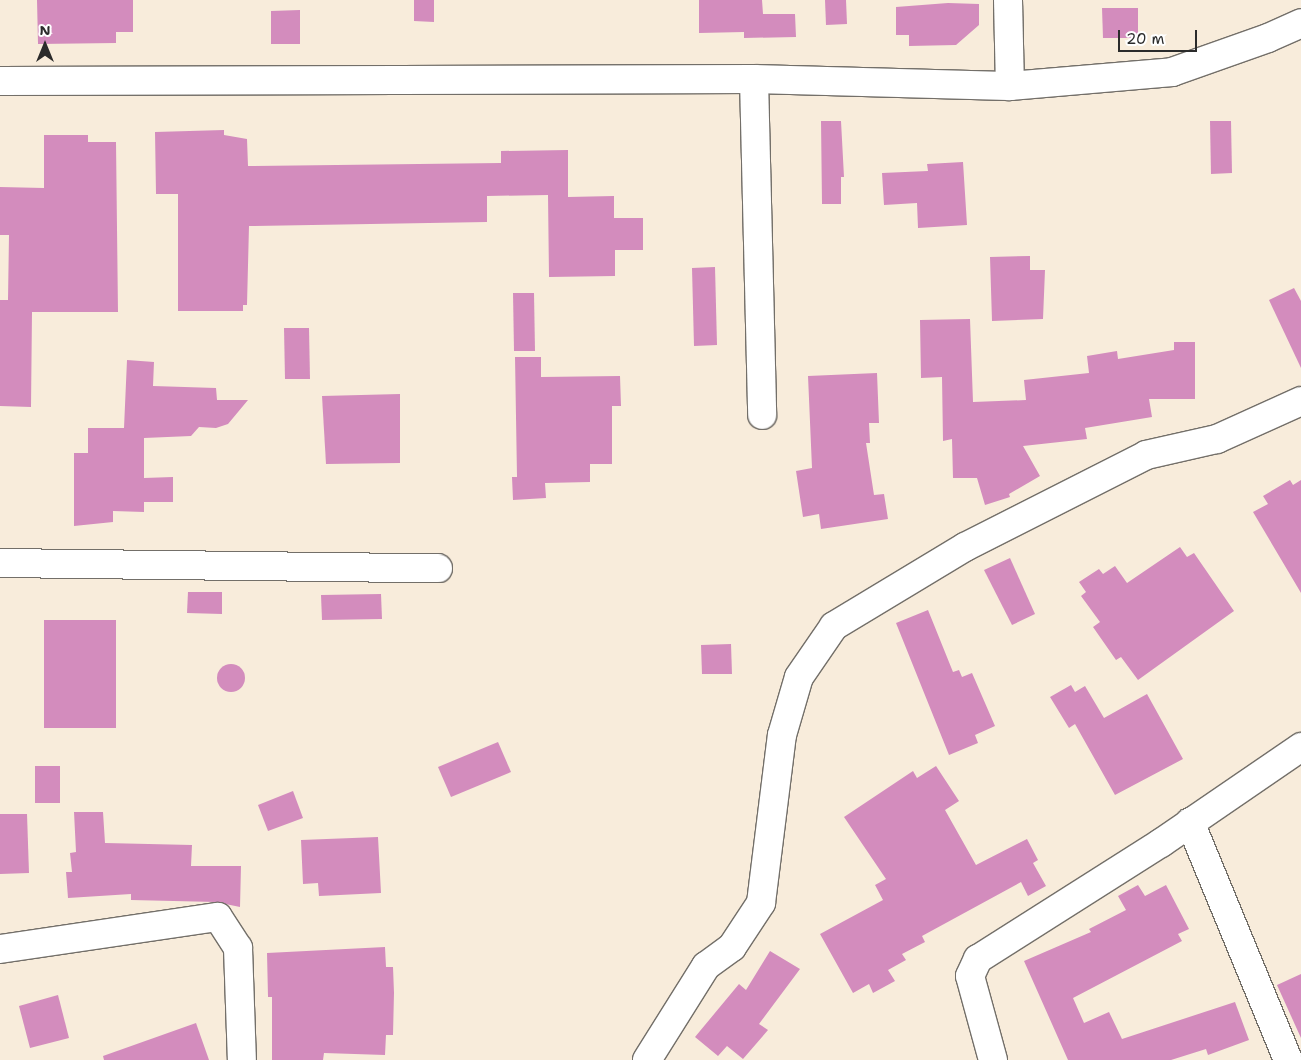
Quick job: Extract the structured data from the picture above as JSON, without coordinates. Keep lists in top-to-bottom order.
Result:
{
  "scale_bar": "20 m",
  "north": "top"
}
